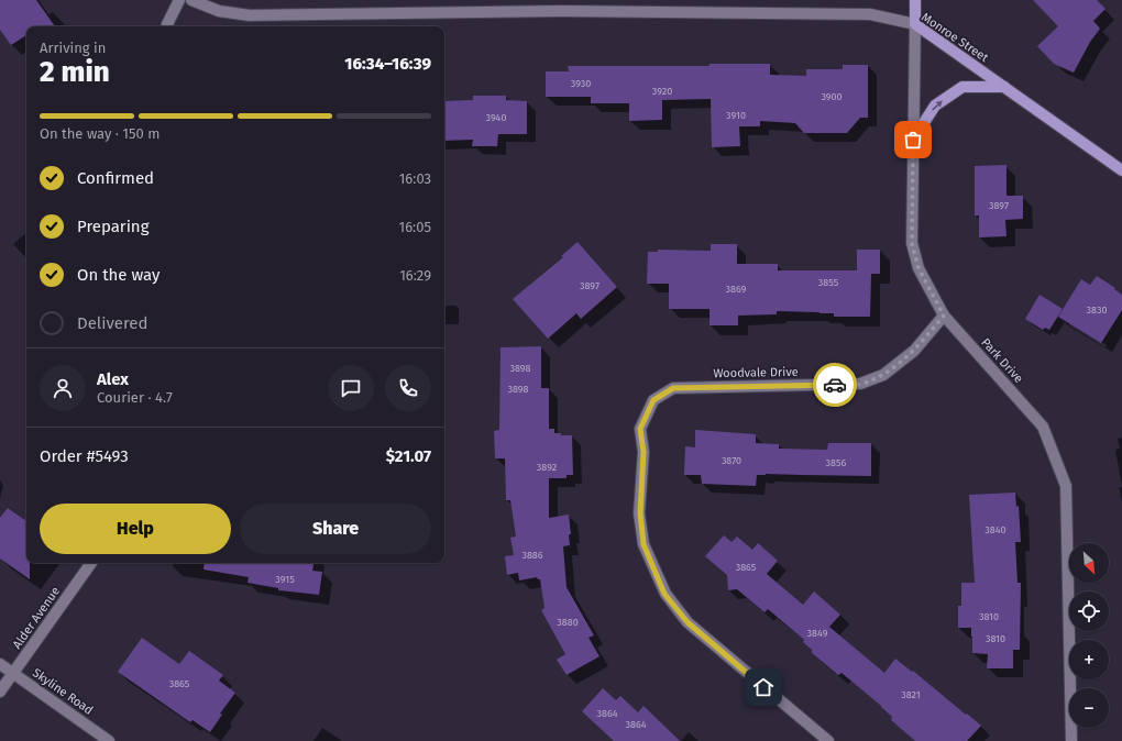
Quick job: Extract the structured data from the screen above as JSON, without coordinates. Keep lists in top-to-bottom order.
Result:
{
  "streets": {
    "main road": ["Monroe Street", "Park Drive"],
    "street": ["Woodvale Drive", "Alder Avenue", "Skyline Road"]
  },
  "crossings": [
    ["Monroe Street", "Park Drive"],
    ["Park Drive", "Woodvale Drive"],
    ["Alder Avenue", "Skyline Road"]
  ],
  "house_numbers": [
    "3930",
    "3920",
    "3900",
    "3910",
    "3940",
    "3897",
    "3855",
    "3897",
    "3869",
    "3830",
    "3898",
    "3898",
    "3870",
    "3856",
    "3892",
    "3840",
    "3886",
    "3865",
    "3915",
    "3810",
    "3880",
    "3849",
    "3810",
    "3865",
    "3821",
    "3864",
    "3864"
  ],
  "north": "bottom right",
  "page": {
    "heading": ["2 min", "Arriving in", "16:34–16:39"],
    "panel": [
      "Alex",
      "Courier · 4.7",
      "Order #5493",
      "$21.07"
    ],
    "bar": "On the way · 150 m",
    "list": [
      ["Confirmed", "16:03"],
      ["Preparing", "16:05"],
      ["On the way", "16:29"],
      "Delivered"
    ],
    "buttons": ["Help", "Share"],
    "map_buttons": ["+", "−"]
  }
}
